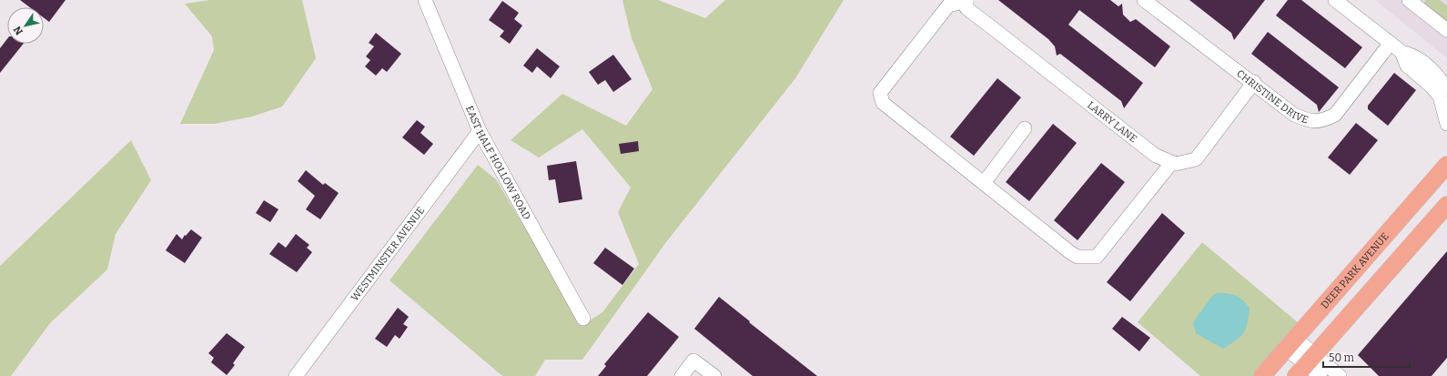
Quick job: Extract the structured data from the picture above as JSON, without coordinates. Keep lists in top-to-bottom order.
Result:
{
  "streets": {
    "main road": ["DEER PARK AVENUE"],
    "street": [
      "CHRISTINE DRIVE",
      "LARRY LANE",
      "EAST HALF HOLLOW ROAD",
      "WESTMINSTER AVENUE"
    ]
  },
  "crossings": [
    ["CHRISTINE DRIVE", "LARRY LANE"],
    ["EAST HALF HOLLOW ROAD", "WESTMINSTER AVENUE"]
  ],
  "scale_bar": "50 m",
  "north": "bottom left"
}
